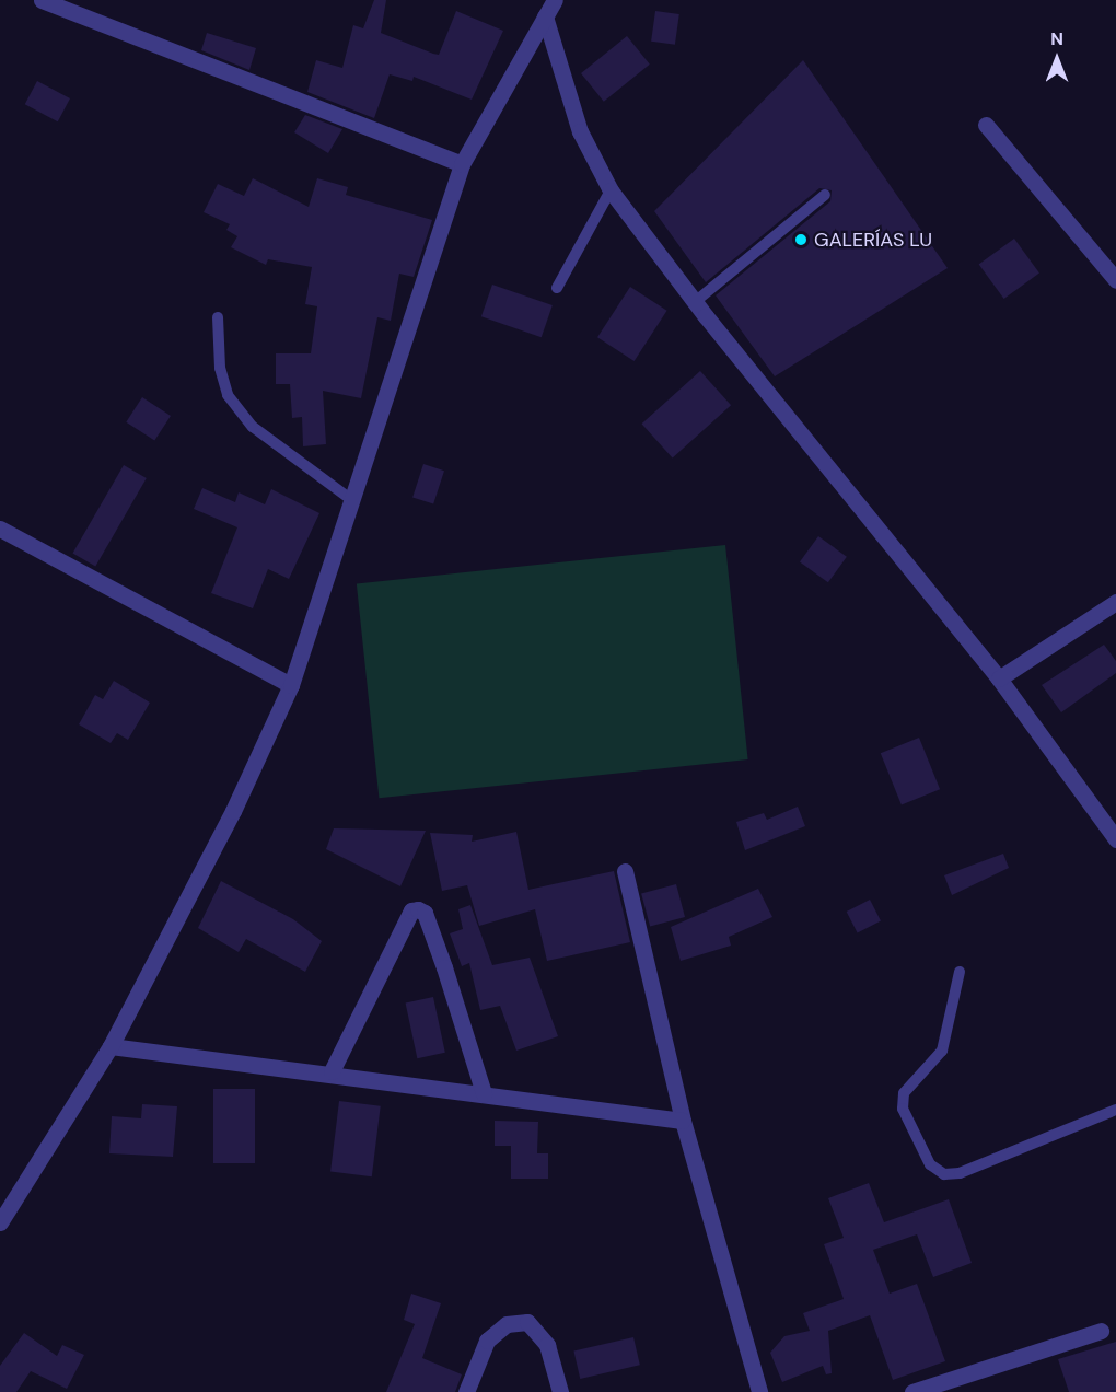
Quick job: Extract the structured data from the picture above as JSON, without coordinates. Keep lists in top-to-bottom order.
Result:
{
  "places": ["GALERÍAS LU"],
  "north": "top"
}
